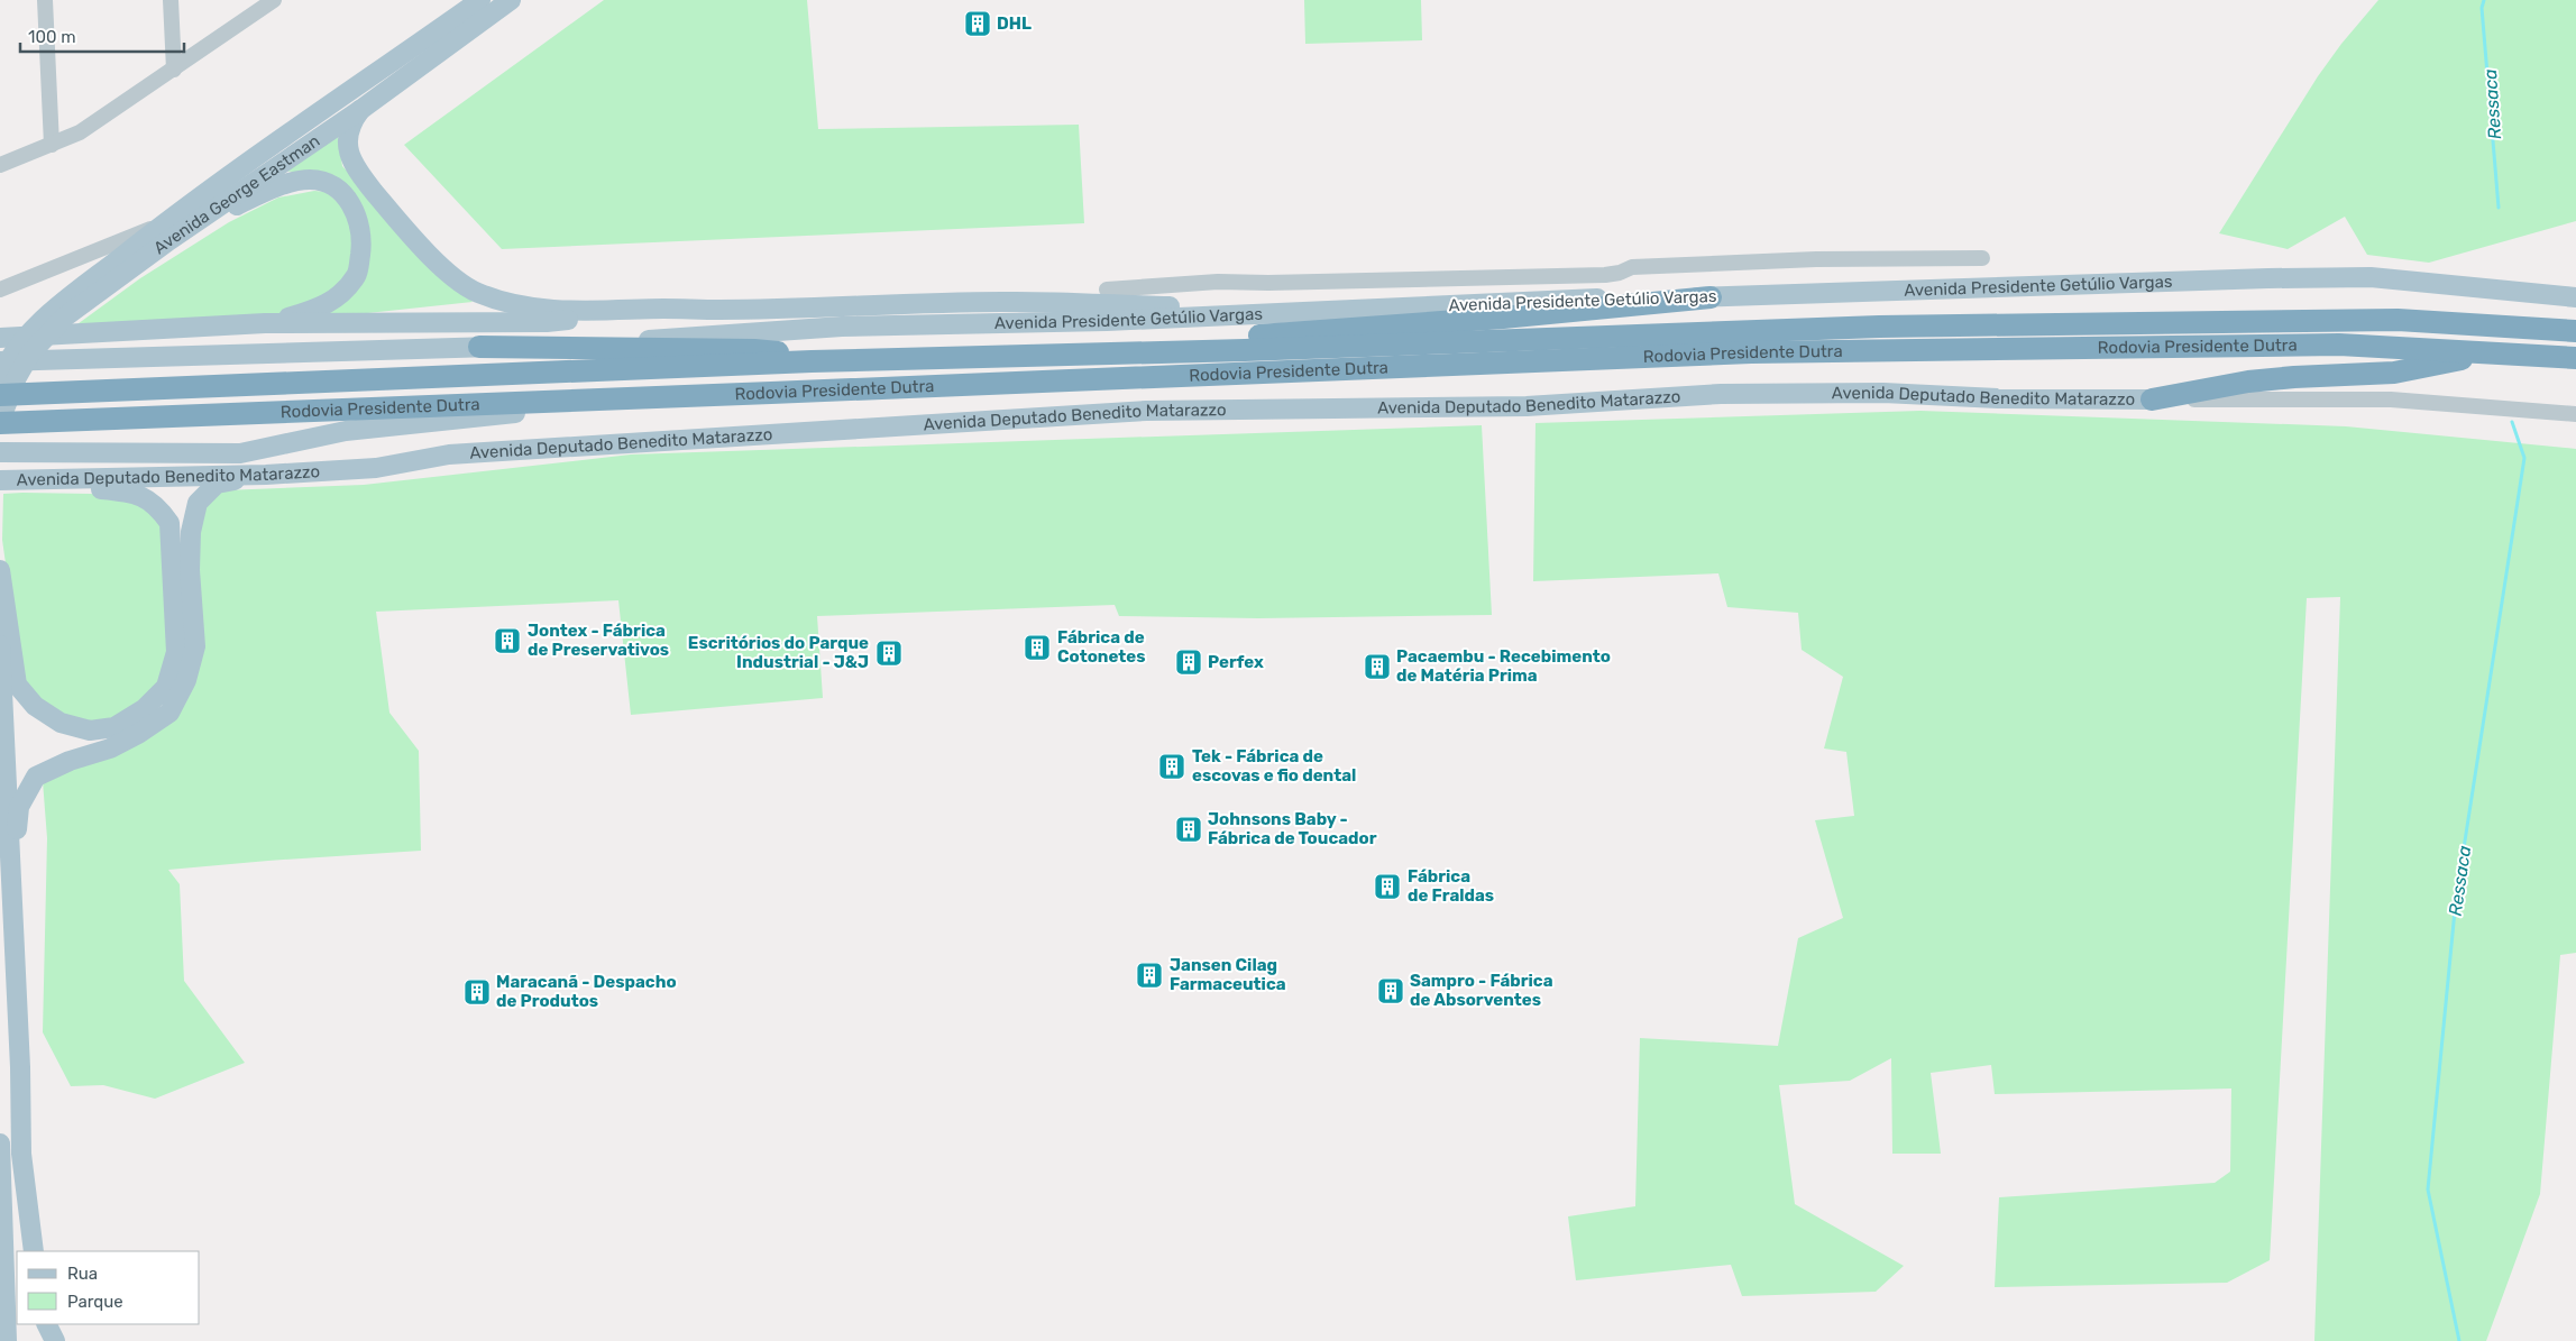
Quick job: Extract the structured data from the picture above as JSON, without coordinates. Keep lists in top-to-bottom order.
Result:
{
  "streets": {
    "highway": ["Rodovia Presidente Dutra"],
    "main road": ["Avenida George Eastman", "Avenida Presidente Getúlio Vargas", "Avenida Deputado Benedito Matarazzo"]
  },
  "crossings": [
    ["Avenida George Eastman", "Rodovia Presidente Dutra"],
    ["Rodovia Presidente Dutra", "Avenida Deputado Benedito Matarazzo"]
  ],
  "water": ["Ressaca"],
  "places": {
    "building": [
      "DHL",
      "Jontex - Fábrica de Preservativos",
      "Fábrica de Cotonetes",
      "Escritórios do Parque Industrial - J&J",
      "Perfex",
      "Pacaembu - Recebimento de Matéria Prima",
      "Tek - Fábrica de escovas e fio dental",
      "Johnsons Baby - Fábrica de Toucador",
      "Fábrica de Fraldas",
      "Jansen Cilag Farmaceutica",
      "Sampro - Fábrica de Absorventes",
      "Maracanã - Despacho de Produtos"
    ]
  },
  "legend": ["Rua", "Parque"],
  "scale_bar": "100 m"
}
